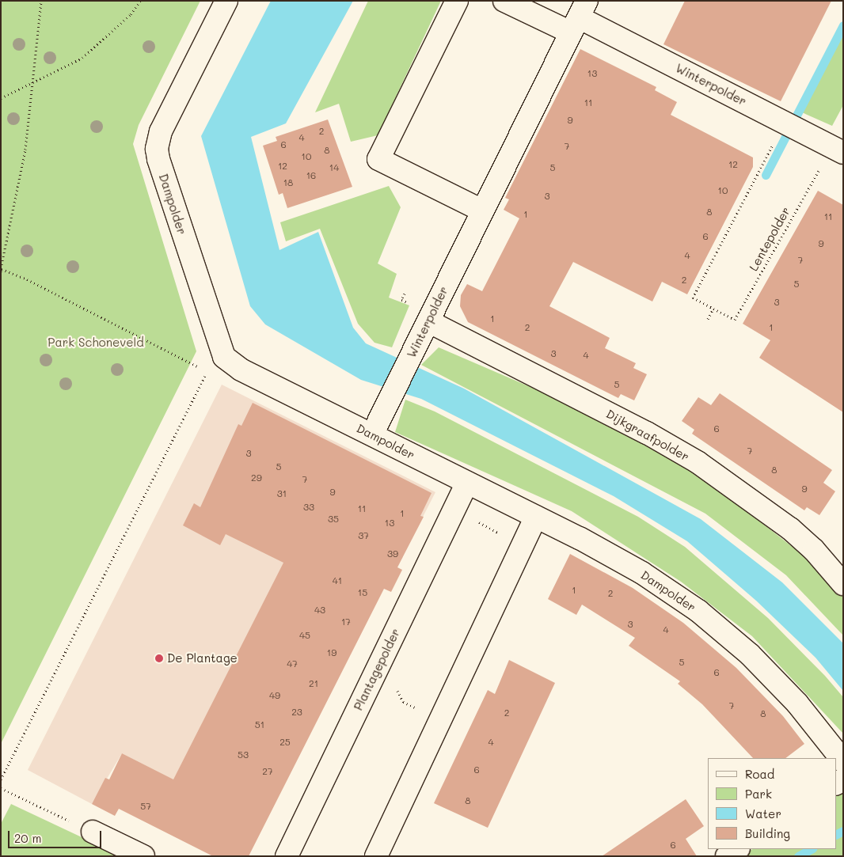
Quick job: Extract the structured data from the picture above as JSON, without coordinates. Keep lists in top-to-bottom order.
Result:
{
  "streets": {
    "street": [
      "Winterpolder",
      "Dampolder",
      "Dijkgraafpolder",
      "Plantagepolder"
    ],
    "path": ["Lentepolder"]
  },
  "crossings": [
    ["Winterpolder", "Dampolder"],
    ["Winterpolder", "Lentepolder"],
    ["Winterpolder", "Dijkgraafpolder"],
    ["Dampolder", "Plantagepolder"]
  ],
  "parks": ["Park Schoneveld"],
  "places": ["De Plantage"],
  "house_numbers": [
    "13",
    "11",
    "9",
    "2",
    "4",
    "6",
    "7",
    "8",
    "10",
    "12",
    "12",
    "14",
    "5",
    "16",
    "18",
    "10",
    "3",
    "8",
    "1",
    "11",
    "6",
    "9",
    "4",
    "7",
    "2",
    "5",
    "3",
    "1",
    "2",
    "1",
    "3",
    "4",
    "5",
    "6",
    "7",
    "3",
    "5",
    "8",
    "29",
    "7",
    "9",
    "9",
    "31",
    "33",
    "11",
    "1",
    "35",
    "13",
    "37",
    "39",
    "41",
    "1",
    "15",
    "2",
    "43",
    "17",
    "3",
    "4",
    "45",
    "19",
    "5",
    "47",
    "6",
    "21",
    "49",
    "7",
    "23",
    "2",
    "8",
    "51",
    "25",
    "4",
    "53",
    "6",
    "27",
    "8",
    "57",
    "6"
  ],
  "legend": [
    "Road",
    "Park",
    "Water",
    "Building"
  ],
  "scale_bar": "20 m"
}
